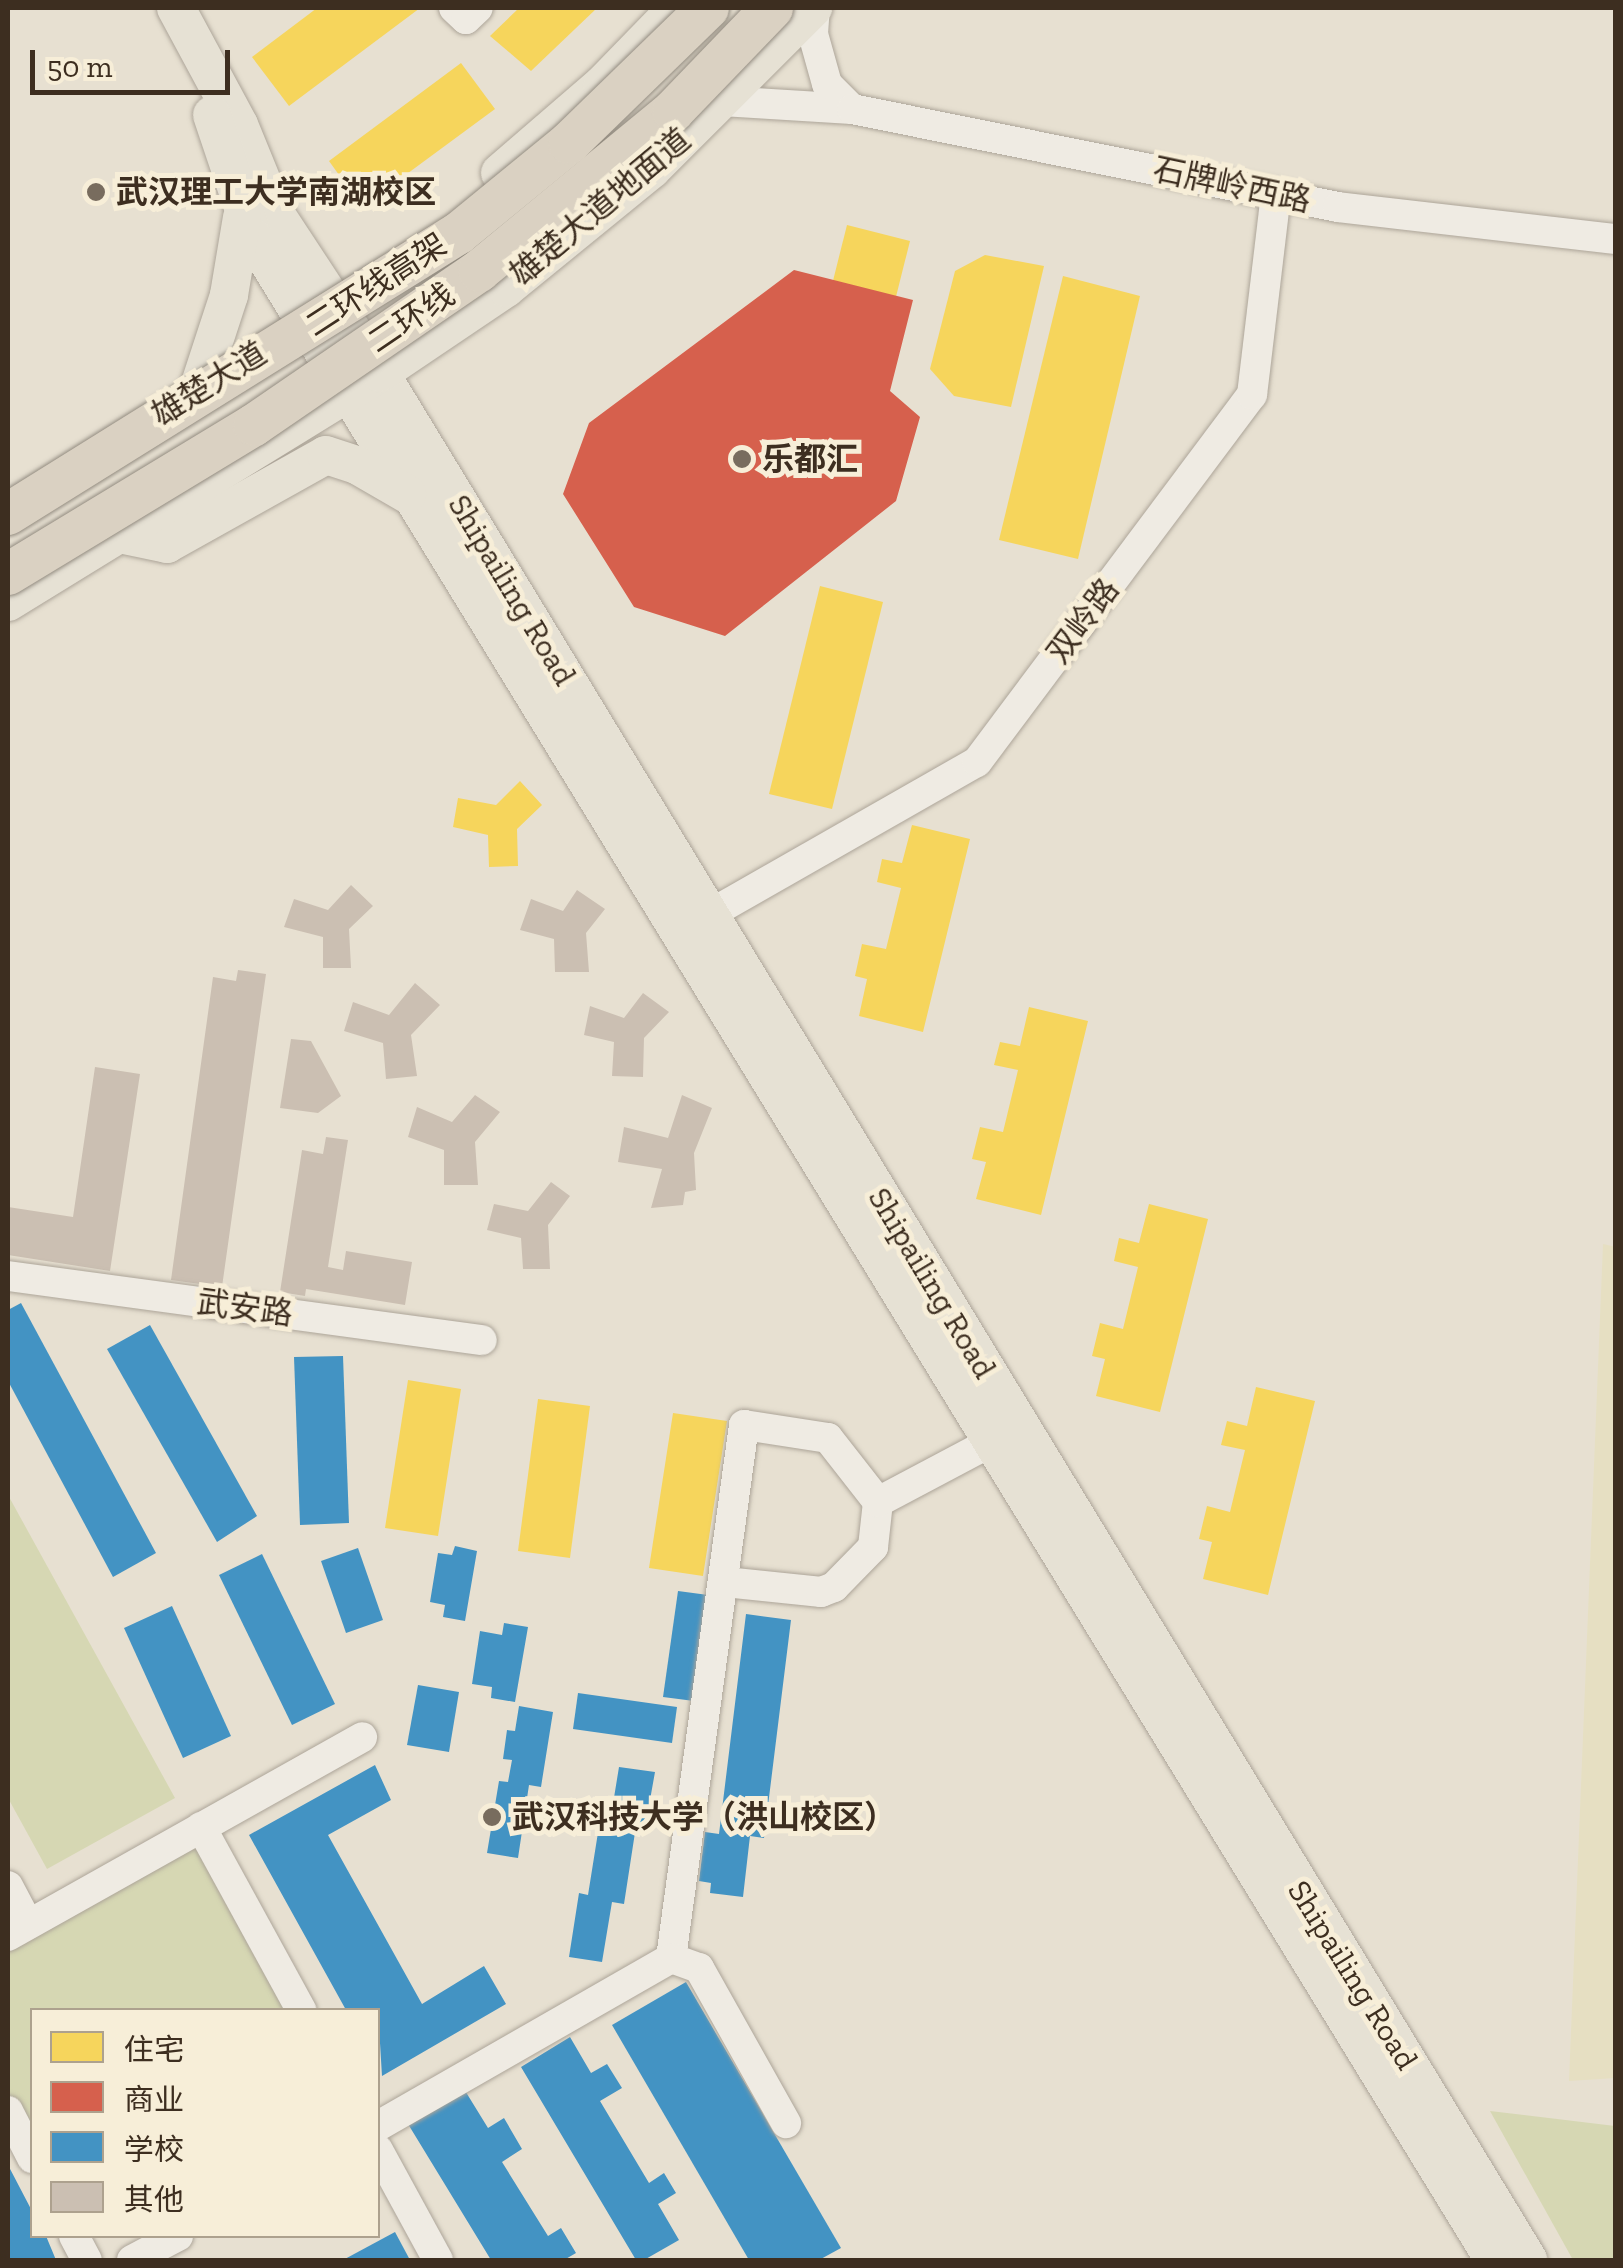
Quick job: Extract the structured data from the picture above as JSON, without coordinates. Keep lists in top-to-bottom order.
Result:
{
  "streets": {
    "highway": ["二环线高架", "二环线"],
    "main road": ["雄楚大道地面道", "雄楚大道", "Shipailing Road"],
    "street": ["石牌岭西路", "双岭路", "武安路"]
  },
  "crossings": [
    ["石牌岭西路", "雄楚大道地面道"],
    ["石牌岭西路", "双岭路"],
    ["雄楚大道地面道", "Shipailing Road"],
    ["二环线高架", "雄楚大道"],
    ["二环线高架", "Shipailing Road"],
    ["雄楚大道", "Shipailing Road"],
    ["Shipailing Road", "双岭路"]
  ],
  "places": ["武汉理工大学南湖校区", "乐都汇", "武汉科技大学（洪山校区）"],
  "legend": [
    "住宅",
    "商业",
    "学校",
    "其他"
  ],
  "scale_bar": "50 m"
}
